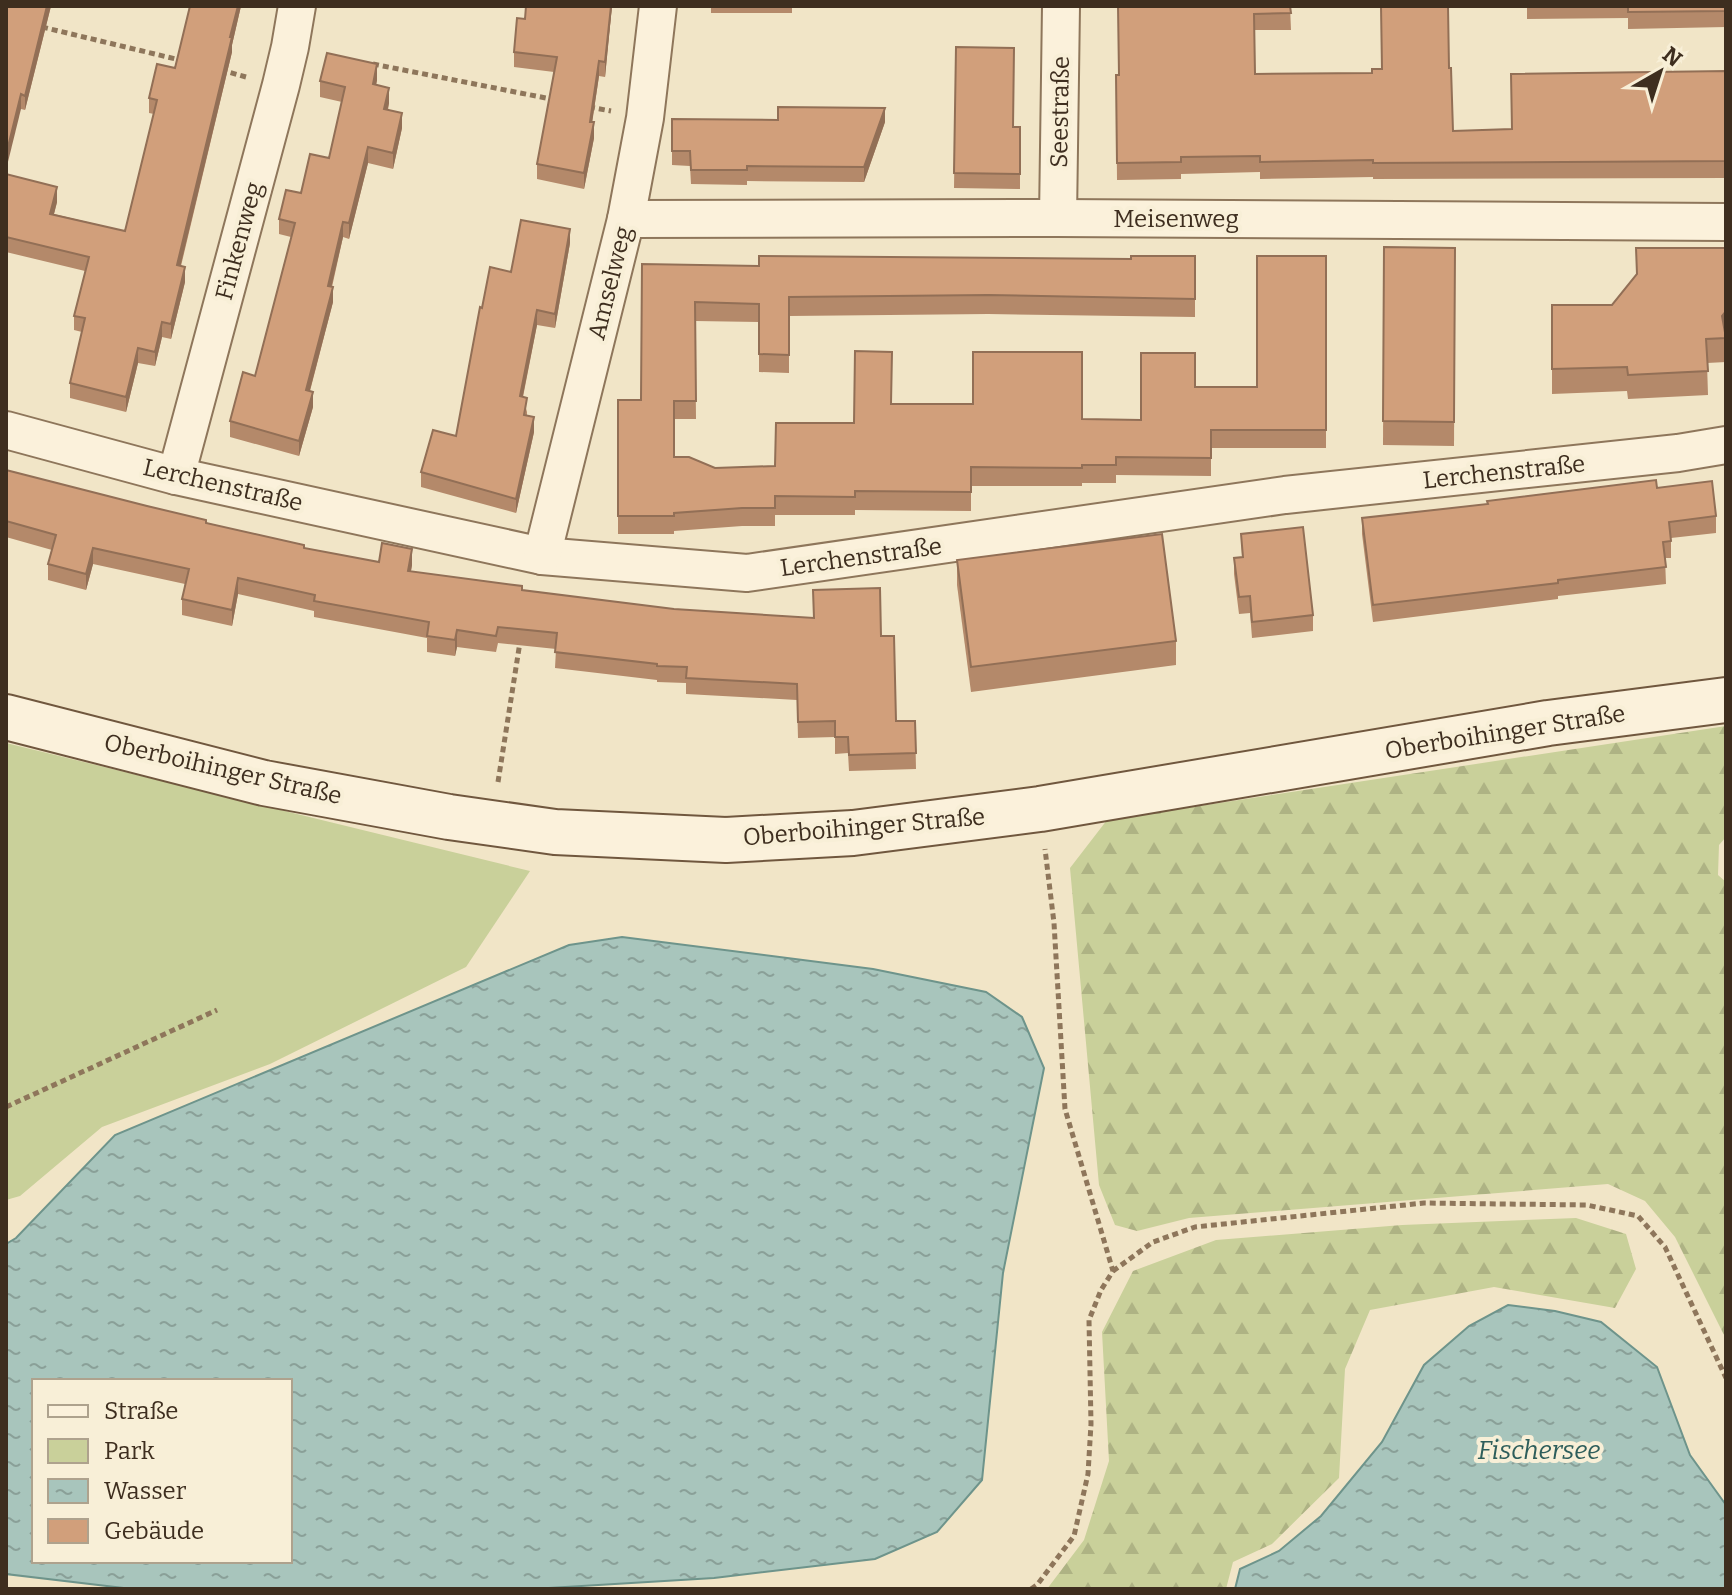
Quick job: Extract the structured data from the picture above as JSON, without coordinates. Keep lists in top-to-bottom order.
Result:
{
  "streets": {
    "main road": ["Oberboihinger Straße"],
    "street": [
      "Seestraße",
      "Meisenweg",
      "Finkenweg",
      "Amselweg",
      "Lerchenstraße"
    ]
  },
  "crossings": [
    ["Seestraße", "Meisenweg"],
    ["Meisenweg", "Amselweg"],
    ["Finkenweg", "Lerchenstraße"],
    ["Amselweg", "Lerchenstraße"]
  ],
  "water": ["Fischersee"],
  "legend": [
    "Straße",
    "Park",
    "Wasser",
    "Gebäude"
  ],
  "north": "top right"
}
